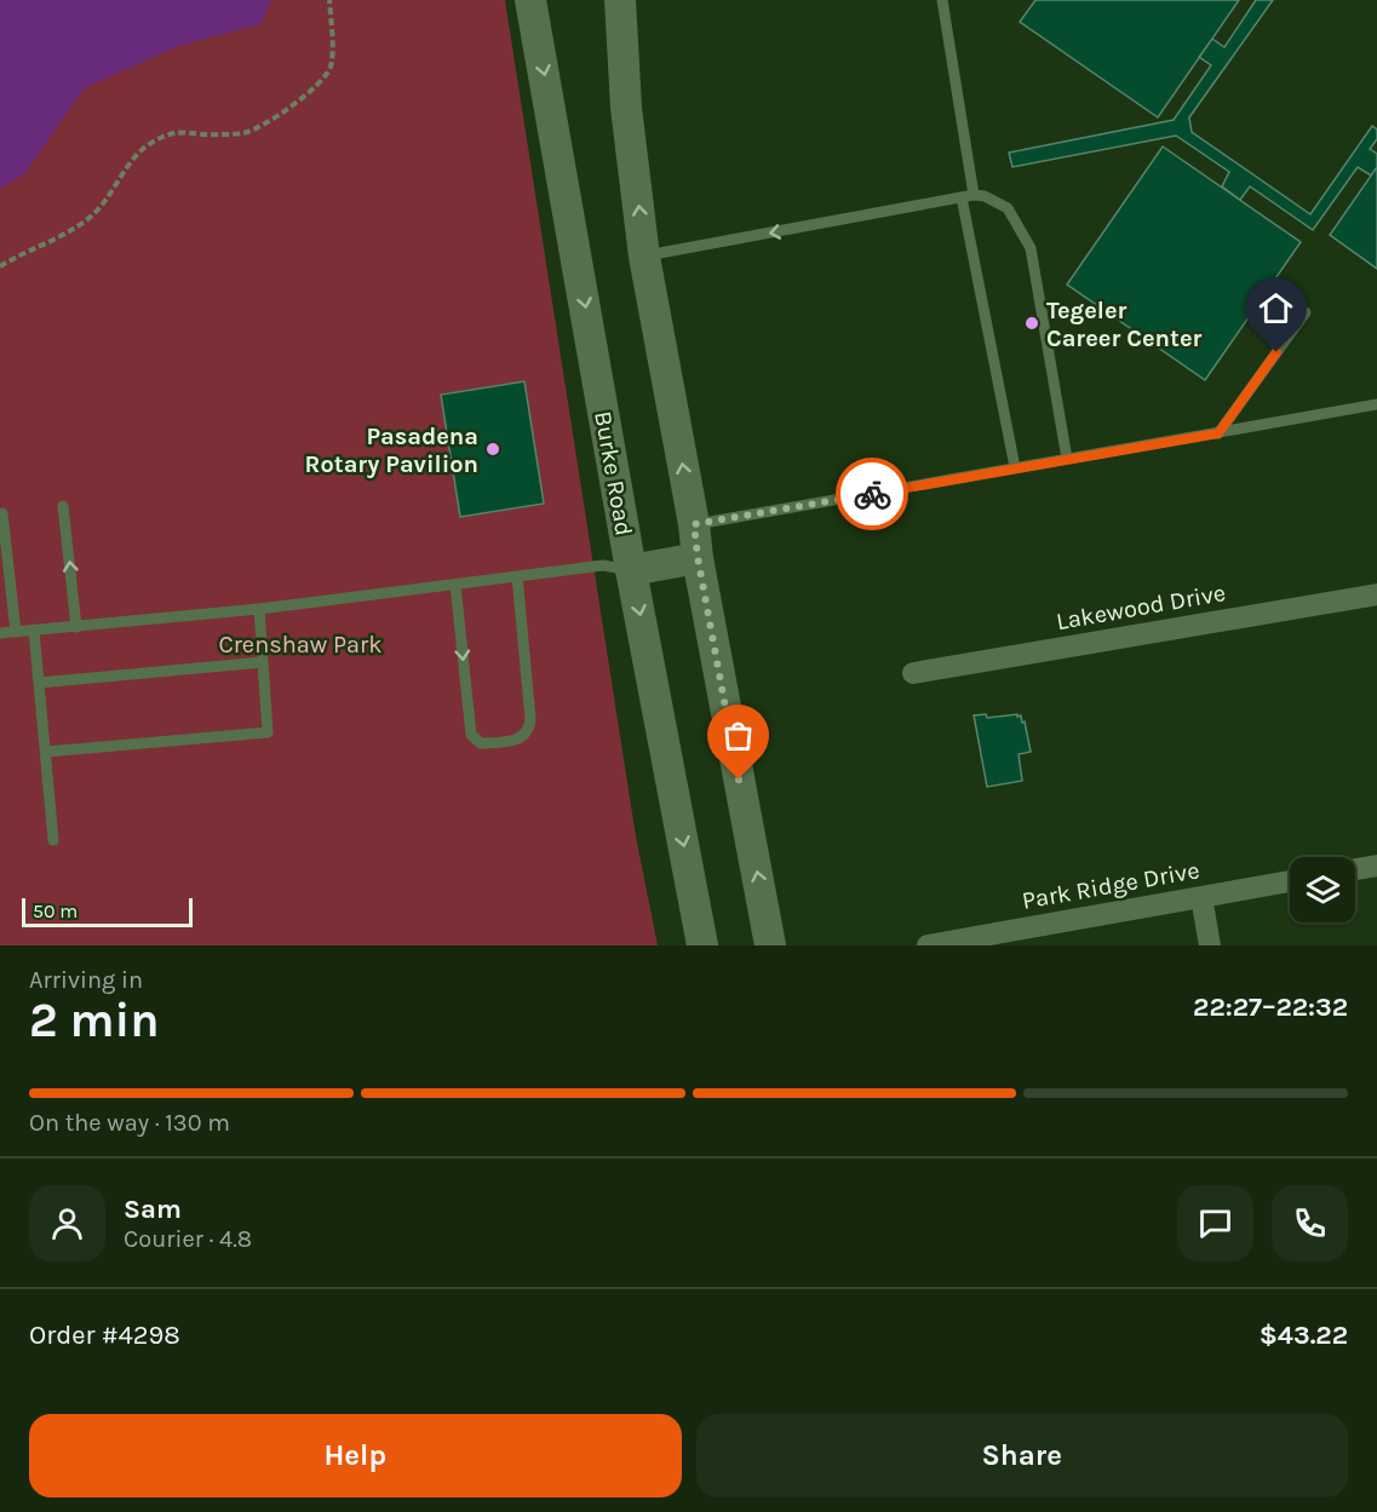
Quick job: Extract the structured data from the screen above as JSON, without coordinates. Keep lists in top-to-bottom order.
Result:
{
  "streets": {
    "main road": ["Burke Road"],
    "street": ["Lakewood Drive", "Park Ridge Drive"]
  },
  "parks": ["Crenshaw Park"],
  "places": ["Tegeler Career Center", "Pasadena Rotary Pavilion"],
  "scale_bar": "50 m",
  "page": {
    "scale": "50 m",
    "heading": ["2 min", "Arriving in", "22:27–22:32"],
    "panel": [
      "Sam",
      "Courier · 4.8",
      "Order #4298",
      "$43.22"
    ],
    "bar": "On the way · 130 m",
    "buttons": ["Help", "Share"]
  }
}
